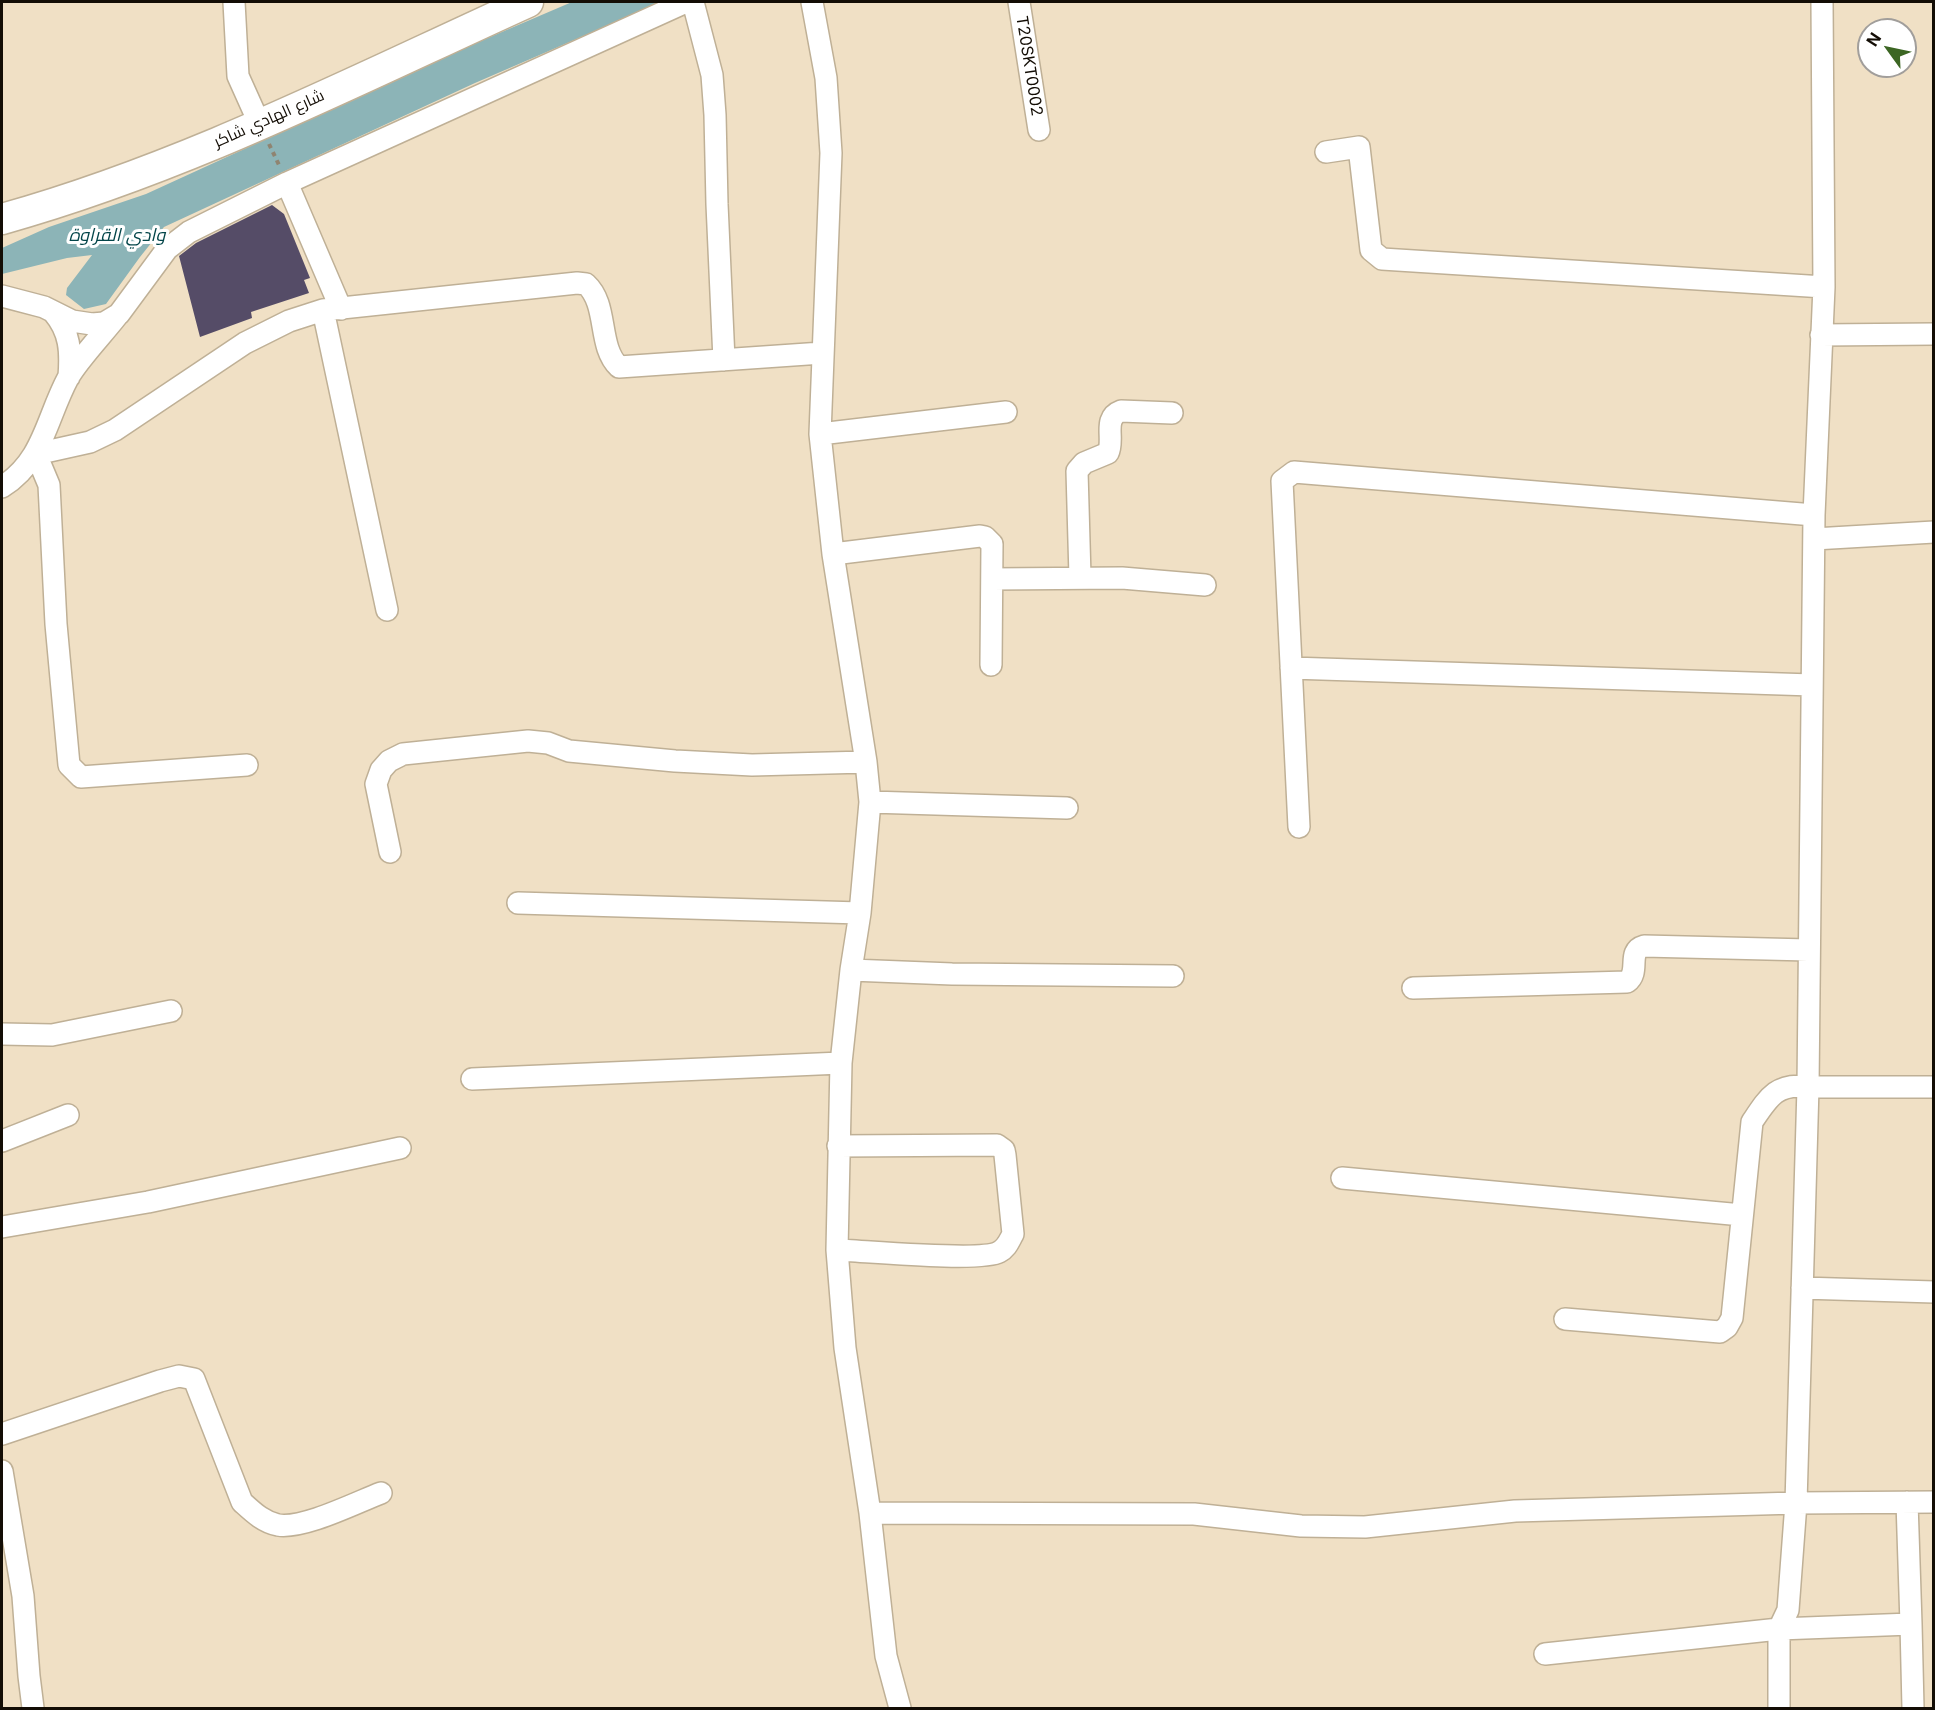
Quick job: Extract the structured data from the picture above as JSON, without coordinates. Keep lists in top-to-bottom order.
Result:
{
  "streets": {
    "main road": ["شارع الهادي شاكر"],
    "street": ["T20SKT0002"]
  },
  "water": ["وادي القراوة"],
  "north": "top left"
}
